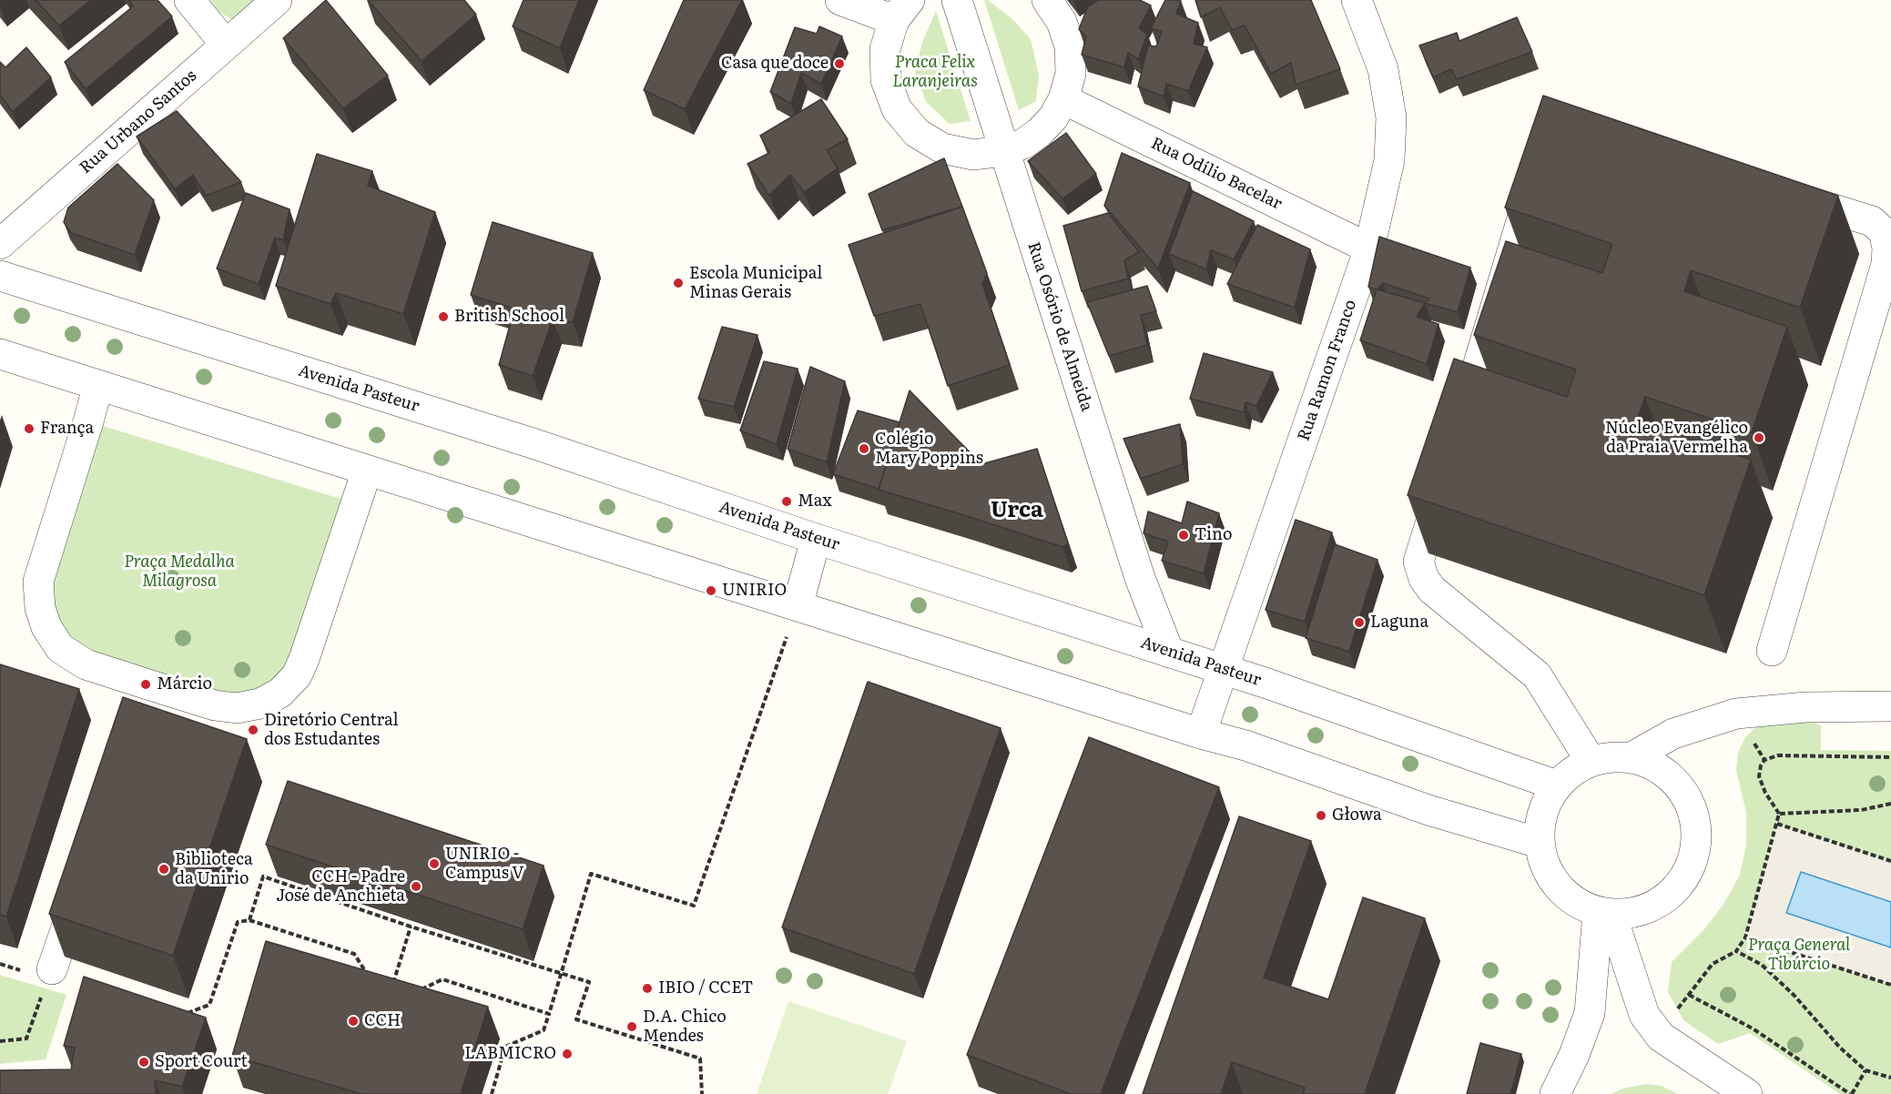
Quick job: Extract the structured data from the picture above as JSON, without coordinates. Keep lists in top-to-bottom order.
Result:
{
  "streets": {
    "street": [
      "Rua Urbano Santos",
      "Rua Odílio Bacelar",
      "Rua Osório de Almeida",
      "Rua Ramon Franco",
      "Avenida Pasteur"
    ]
  },
  "crossings": [
    ["Rua Odílio Bacelar", "Rua Ramon Franco"],
    ["Rua Osório de Almeida", "Avenida Pasteur"],
    ["Rua Ramon Franco", "Avenida Pasteur"]
  ],
  "districts": ["Urca"],
  "parks": ["Praca Felix Laranjeiras", "Praça Medalha Milagrosa", "Praça General Tibúrcio"],
  "places": [
    "Casa que doce",
    "Escola Municipal Minas Gerais",
    "British School",
    "França",
    "Núcleo Evangélico da Praia Vermelha",
    "Colégio Mary Poppins",
    "Max",
    "Tino",
    "UNIRIO",
    "Laguna",
    "Márcio",
    "Diretório Central dos Estudantes",
    "Głowa",
    "UNIRIO - Campus V",
    "Biblioteca da Unirio",
    "CCH - Padre José de Anchieta",
    "IBIO / CCET",
    "CCH",
    "D.A. Chico Mendes",
    "LABMICRO",
    "Sport Court"
  ]
}
